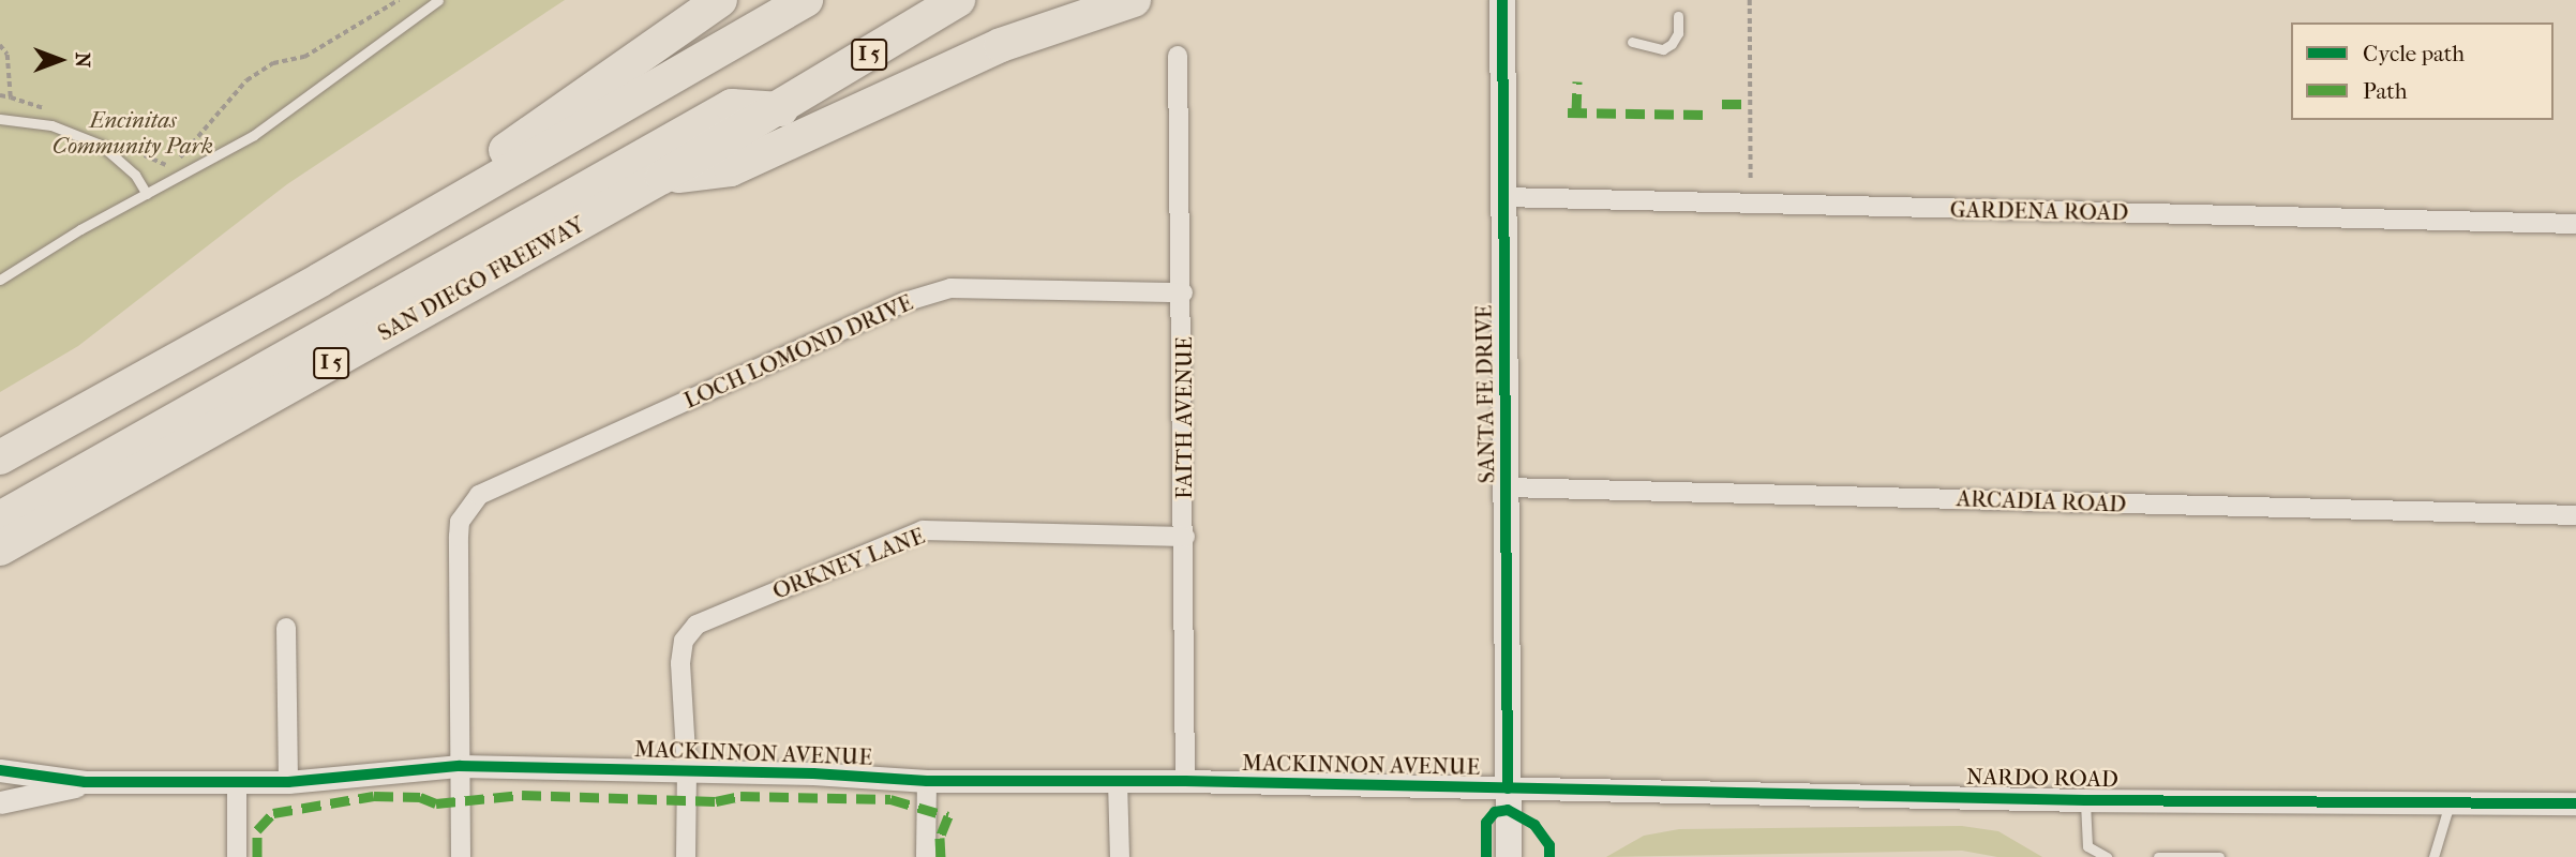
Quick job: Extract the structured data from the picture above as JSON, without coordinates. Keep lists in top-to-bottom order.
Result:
{
  "streets": {
    "highway": ["I 5", "SAN DIEGO FREEWAY"],
    "main road": ["SANTA FE DRIVE"],
    "street": [
      "GARDENA ROAD",
      "LOCH LOMOND DRIVE",
      "FAITH AVENUE",
      "ARCADIA ROAD",
      "ORKNEY LANE",
      "MACKINNON AVENUE",
      "NARDO ROAD"
    ]
  },
  "crossings": [
    ["GARDENA ROAD", "SANTA FE DRIVE"],
    ["LOCH LOMOND DRIVE", "FAITH AVENUE"],
    ["LOCH LOMOND DRIVE", "MACKINNON AVENUE"],
    ["SANTA FE DRIVE", "ARCADIA ROAD"],
    ["SANTA FE DRIVE", "MACKINNON AVENUE"],
    ["SANTA FE DRIVE", "NARDO ROAD"],
    ["FAITH AVENUE", "ORKNEY LANE"],
    ["FAITH AVENUE", "MACKINNON AVENUE"],
    ["ORKNEY LANE", "MACKINNON AVENUE"],
    ["MACKINNON AVENUE", "NARDO ROAD"]
  ],
  "parks": ["Encinitas Community Park"],
  "legend": ["Cycle path", "Path"],
  "north": "right"
}
